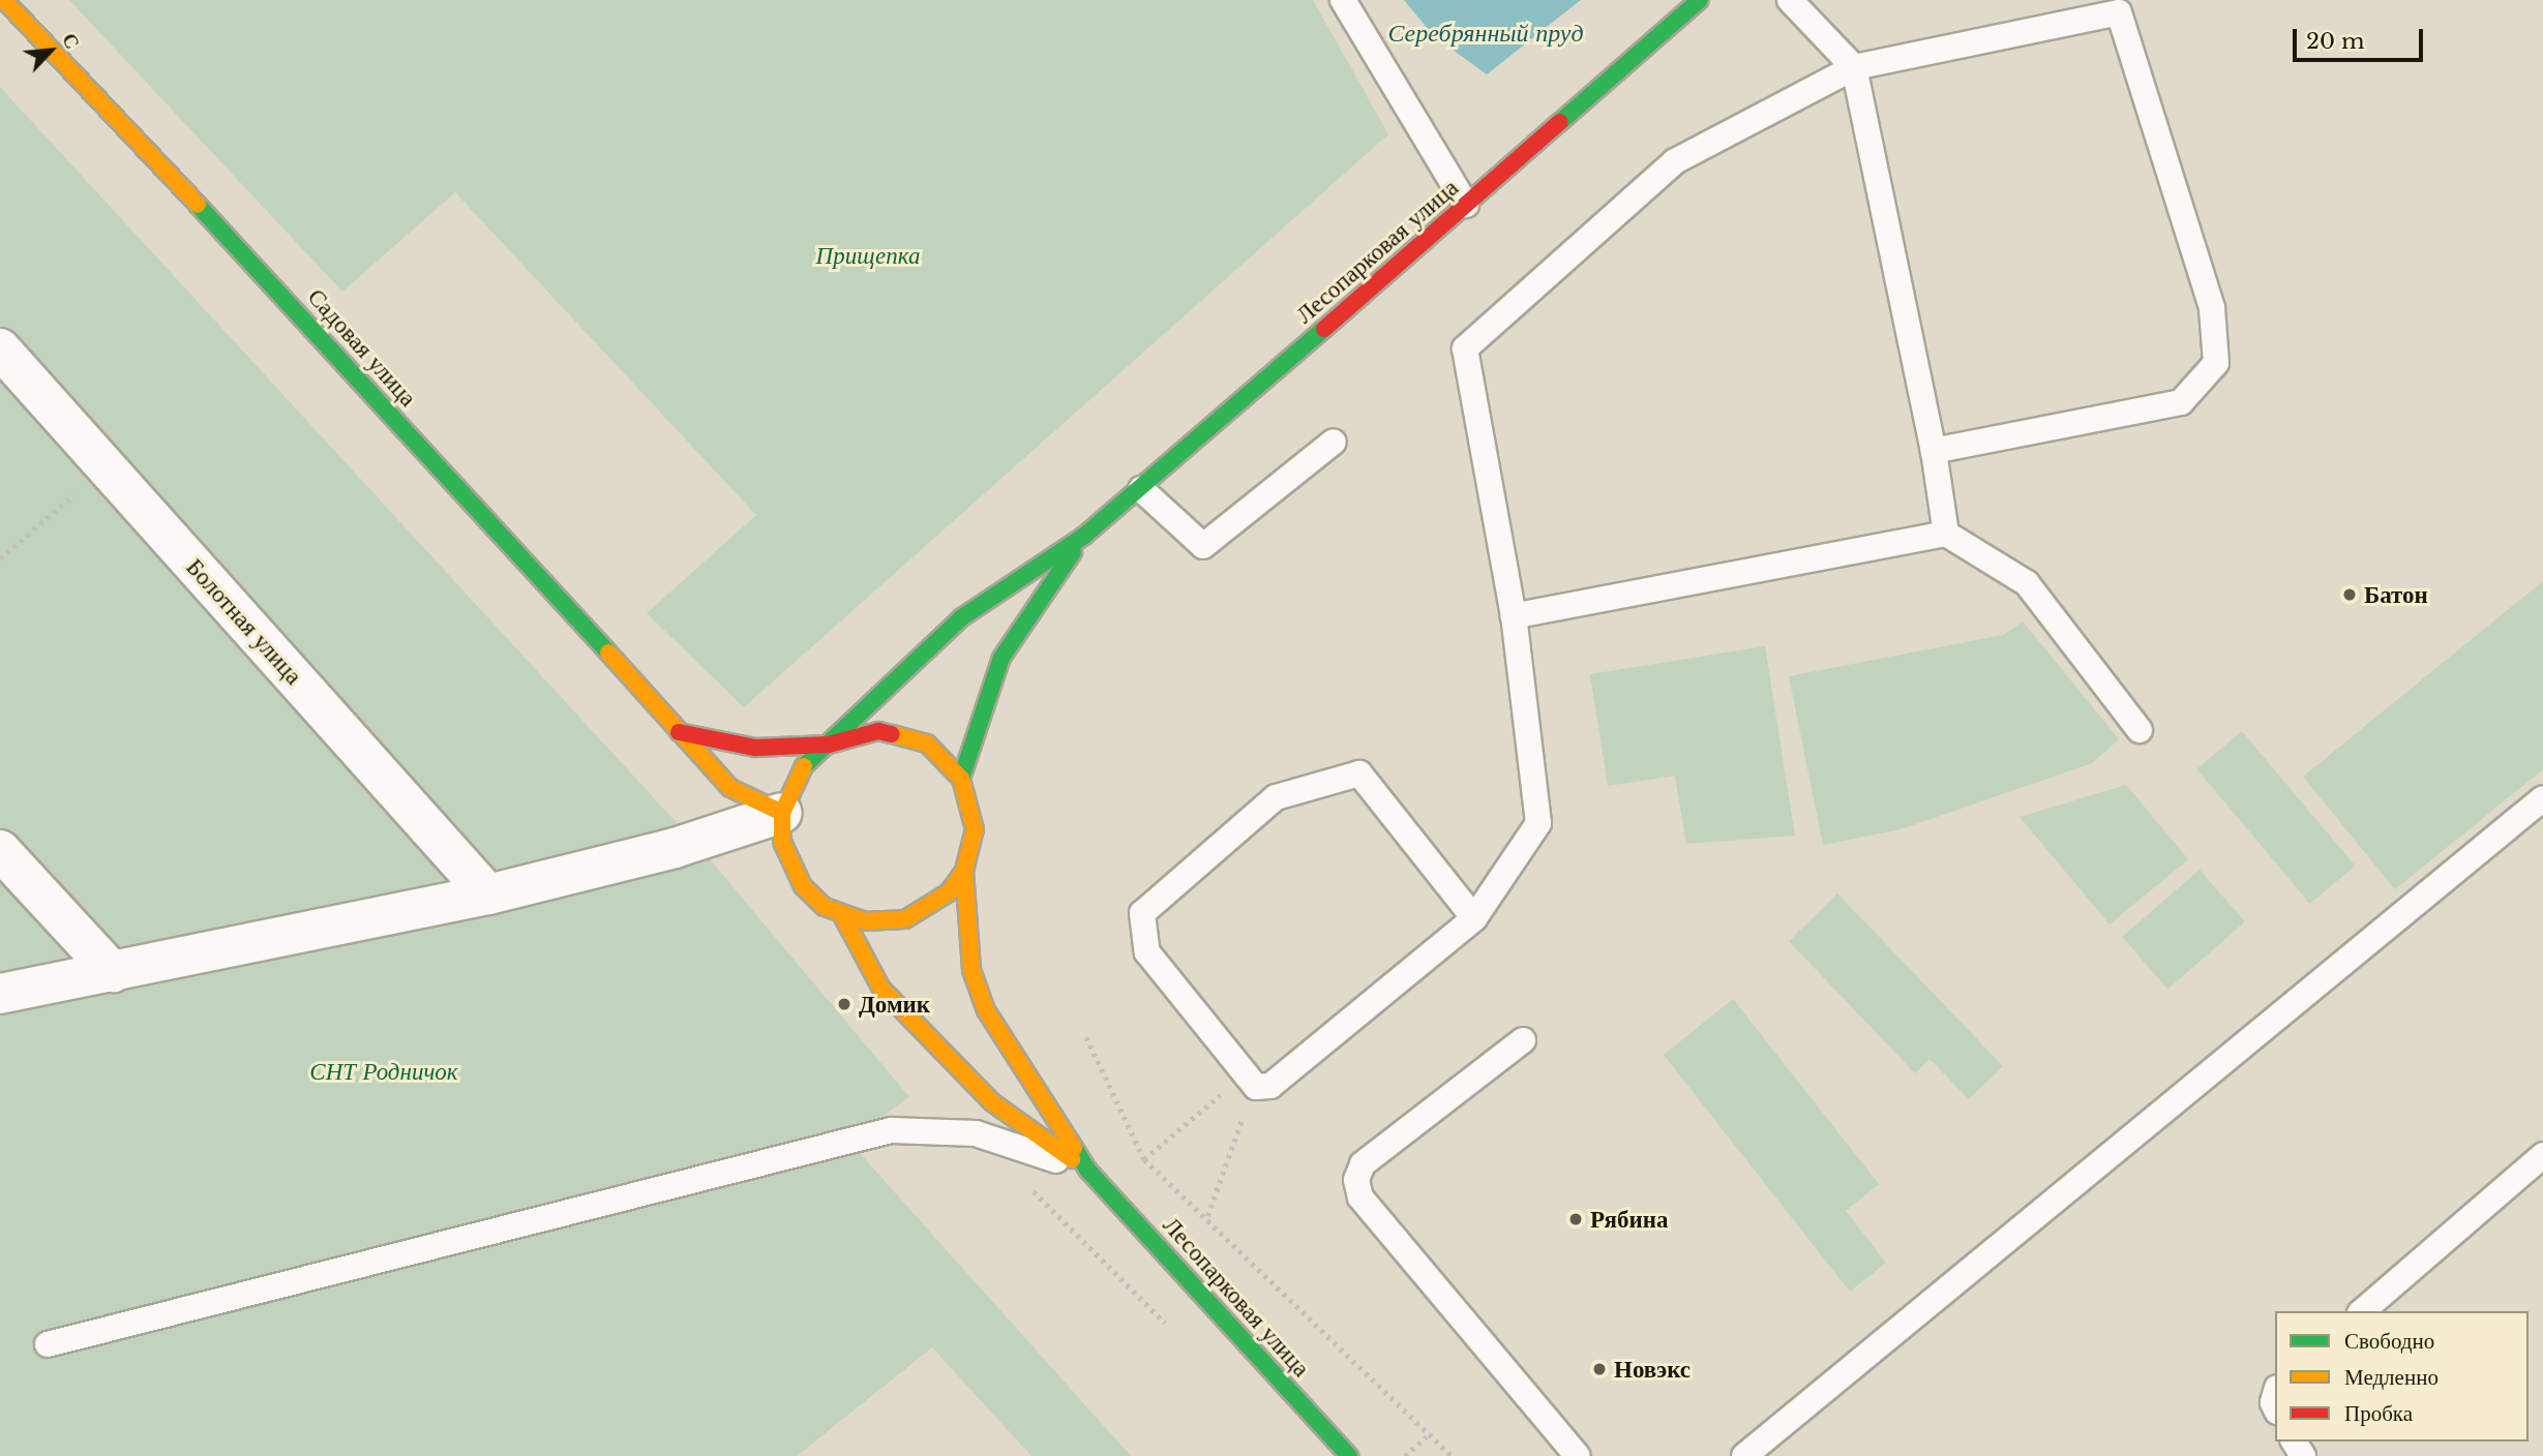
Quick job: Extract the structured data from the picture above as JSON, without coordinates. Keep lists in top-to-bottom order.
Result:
{
  "streets": {
    "main road": ["Лесопарковая улица", "Садовая улица"],
    "street": ["Болотная улица"]
  },
  "water": ["Серебрянный пруд"],
  "parks": ["Прищепка", "СНТ Родничок"],
  "places": [
    "Батон",
    "Домик",
    "Рябина",
    "Новэкс"
  ],
  "legend": ["Свободно", "Медленно", "Пробка"],
  "scale_bar": "20 m",
  "north": "top right"
}
